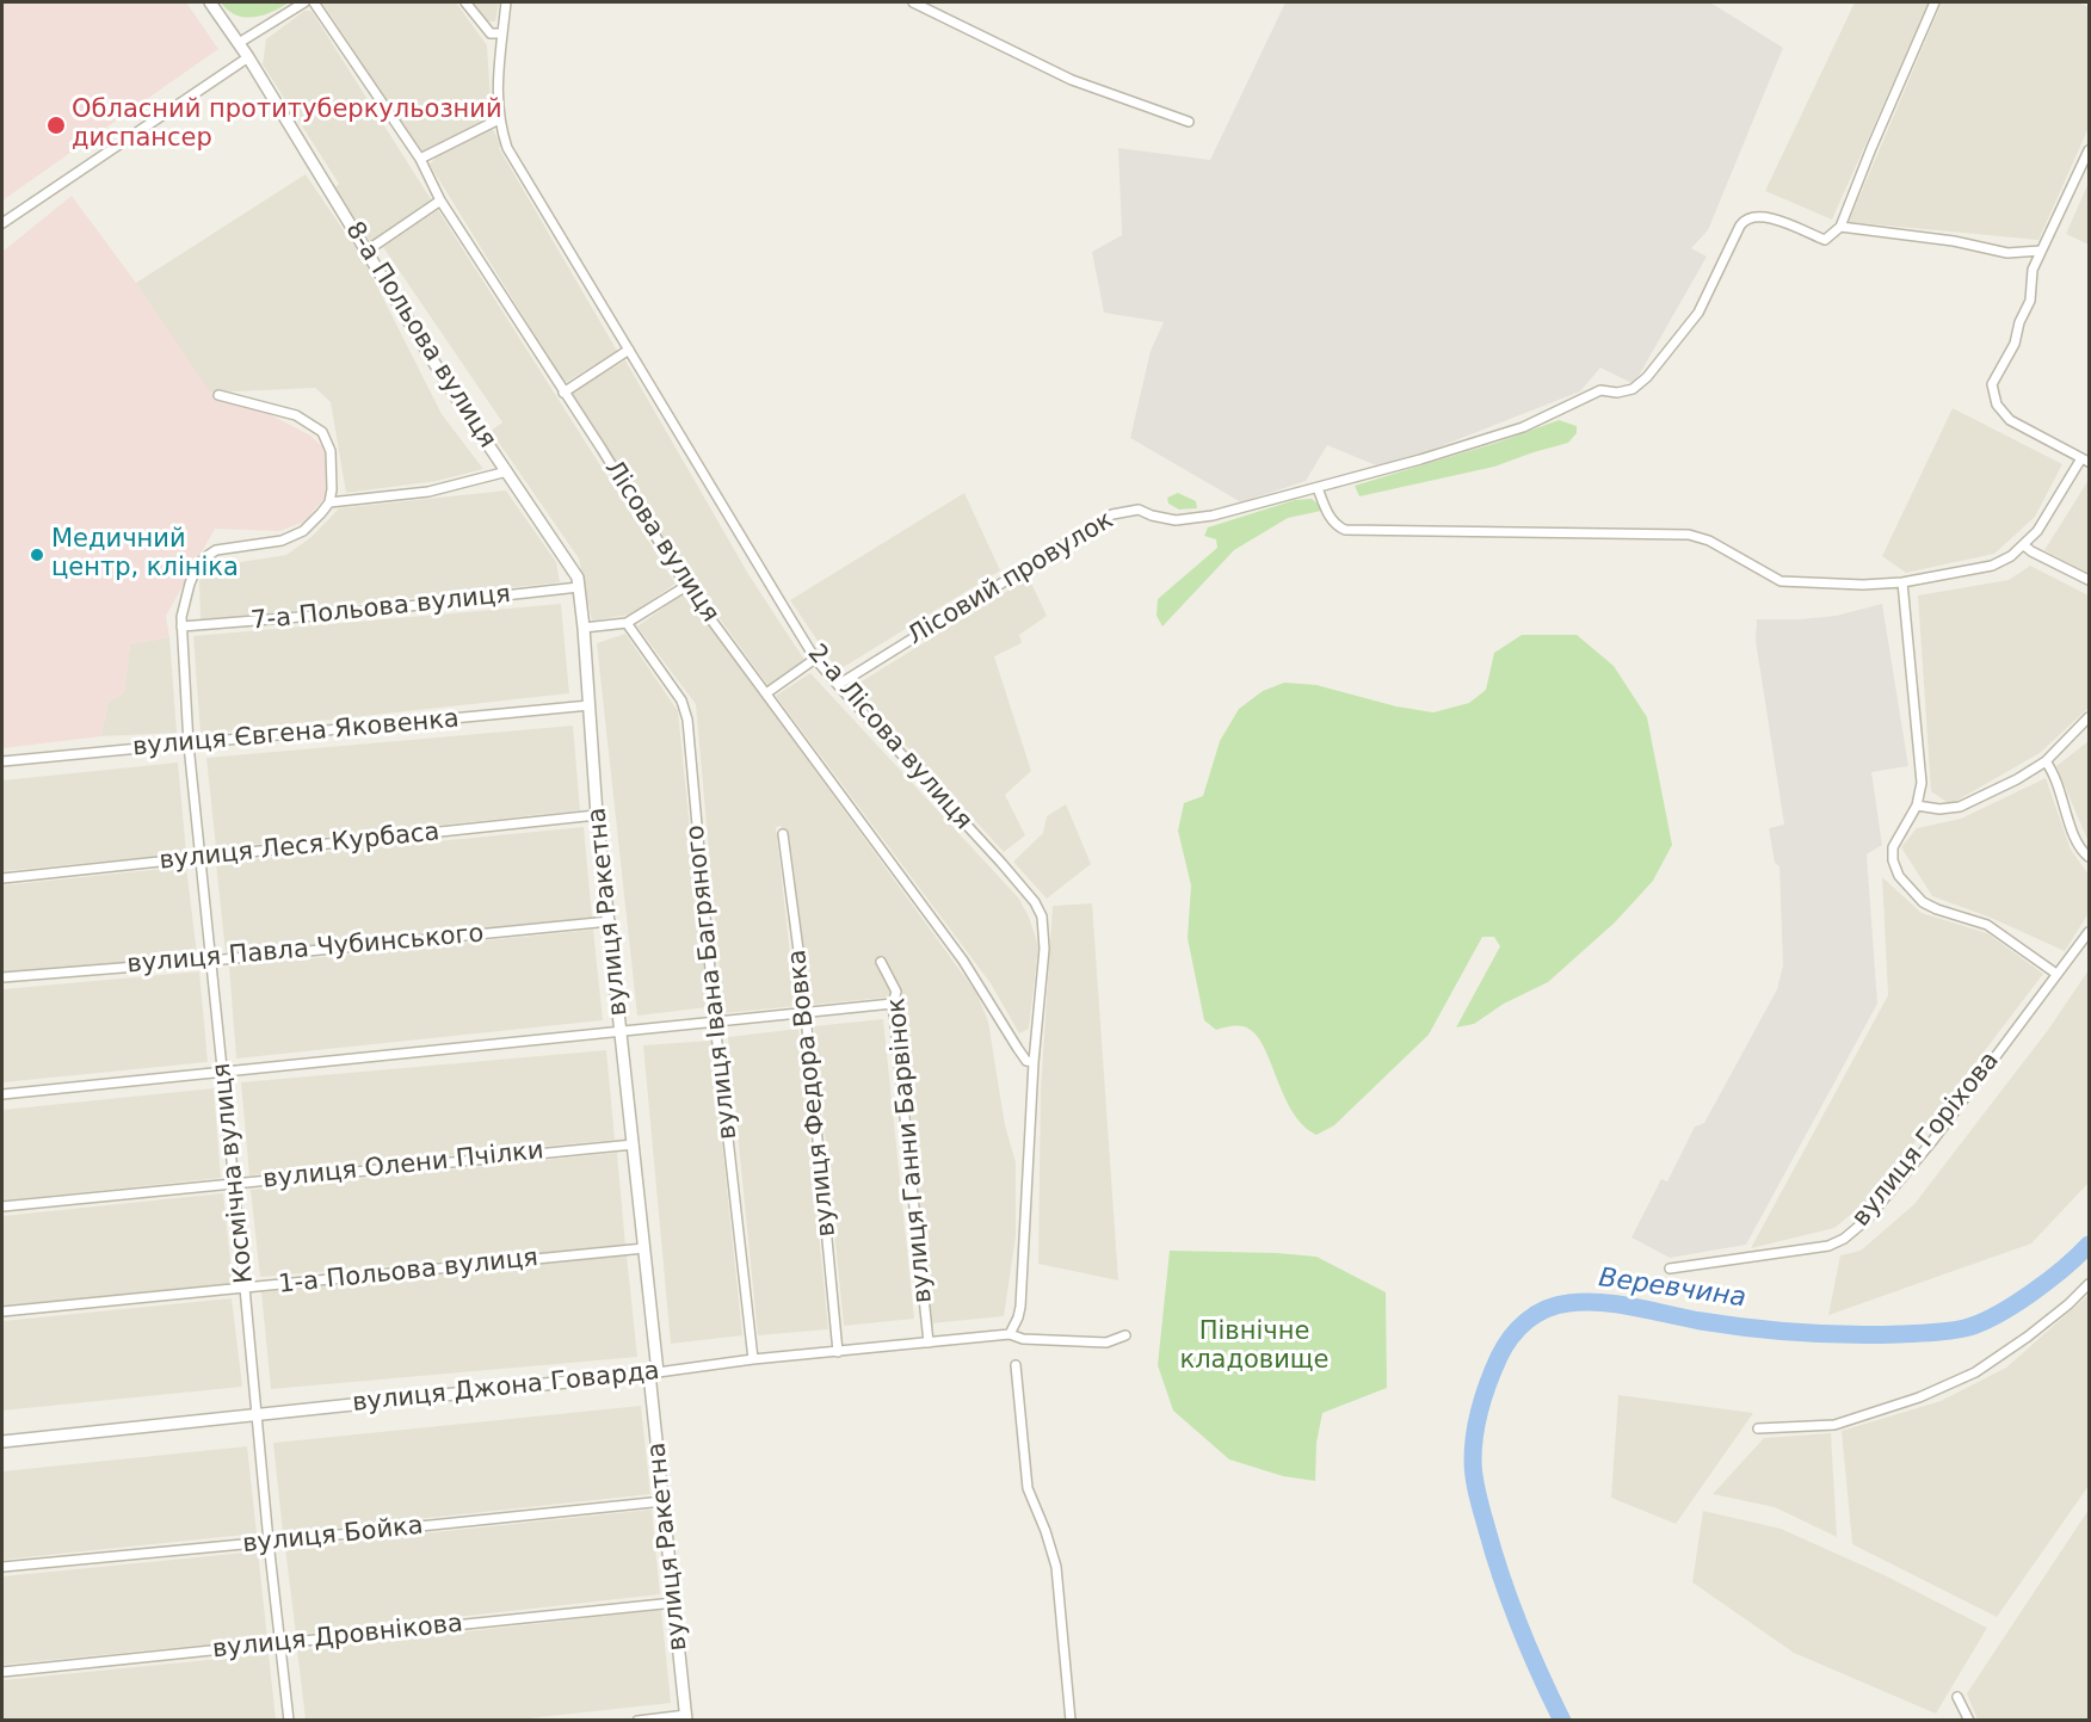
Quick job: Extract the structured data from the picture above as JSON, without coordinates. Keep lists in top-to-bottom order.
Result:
{
  "streets": {
    "street": [
      "8-а Польова вулиця",
      "Лісова вулиця",
      "Лісовий провулок",
      "7-а Польова вулиця",
      "вулиця Євгена Яковенка",
      "2-а Лісова вулиця",
      "вулиця Леся Курбаса",
      "вулиця Ракетна",
      "вулиця Павла Чубинського",
      "вулиця Івана Багряного",
      "вулиця Федора Вовка",
      "вулиця Горіхова",
      "вулиця Ганни Барвінок",
      "вулиця Олени Пчілки",
      "Космічна вулиця",
      "1-а Польова вулиця",
      "вулиця Джона Говарда",
      "вулиця Бойка",
      "вулиця Дровнікова"
    ]
  },
  "crossings": [
    ["8-а Польова вулиця", "вулиця Ракетна"],
    ["8-а Польова вулиця", "Космічна вулиця"],
    ["Лісова вулиця", "2-а Лісова вулиця"],
    ["Лісовий провулок", "2-а Лісова вулиця"],
    ["7-а Польова вулиця", "вулиця Ракетна"],
    ["7-а Польова вулиця", "Космічна вулиця"],
    ["вулиця Євгена Яковенка", "вулиця Ракетна"],
    ["вулиця Євгена Яковенка", "Космічна вулиця"],
    ["2-а Лісова вулиця", "вулиця Джона Говарда"],
    ["вулиця Леся Курбаса", "вулиця Ракетна"],
    ["вулиця Леся Курбаса", "Космічна вулиця"],
    ["вулиця Ракетна", "вулиця Павла Чубинського"],
    ["вулиця Ракетна", "вулиця Олени Пчілки"],
    ["вулиця Ракетна", "1-а Польова вулиця"],
    ["вулиця Ракетна", "вулиця Джона Говарда"],
    ["вулиця Ракетна", "вулиця Бойка"],
    ["вулиця Ракетна", "вулиця Дровнікова"],
    ["вулиця Павла Чубинського", "Космічна вулиця"],
    ["вулиця Івана Багряного", "вулиця Джона Говарда"],
    ["вулиця Федора Вовка", "вулиця Джона Говарда"],
    ["вулиця Ганни Барвінок", "вулиця Джона Говарда"],
    ["вулиця Олени Пчілки", "Космічна вулиця"],
    ["Космічна вулиця", "1-а Польова вулиця"],
    ["Космічна вулиця", "вулиця Джона Говарда"],
    ["Космічна вулиця", "вулиця Бойка"],
    ["Космічна вулиця", "вулиця Дровнікова"]
  ],
  "water": ["Веревчина"],
  "parks": ["Північне кладовище"],
  "places": ["Обласний протитуберкульозний диспансер", "Медичний центр, клініка"]
}
